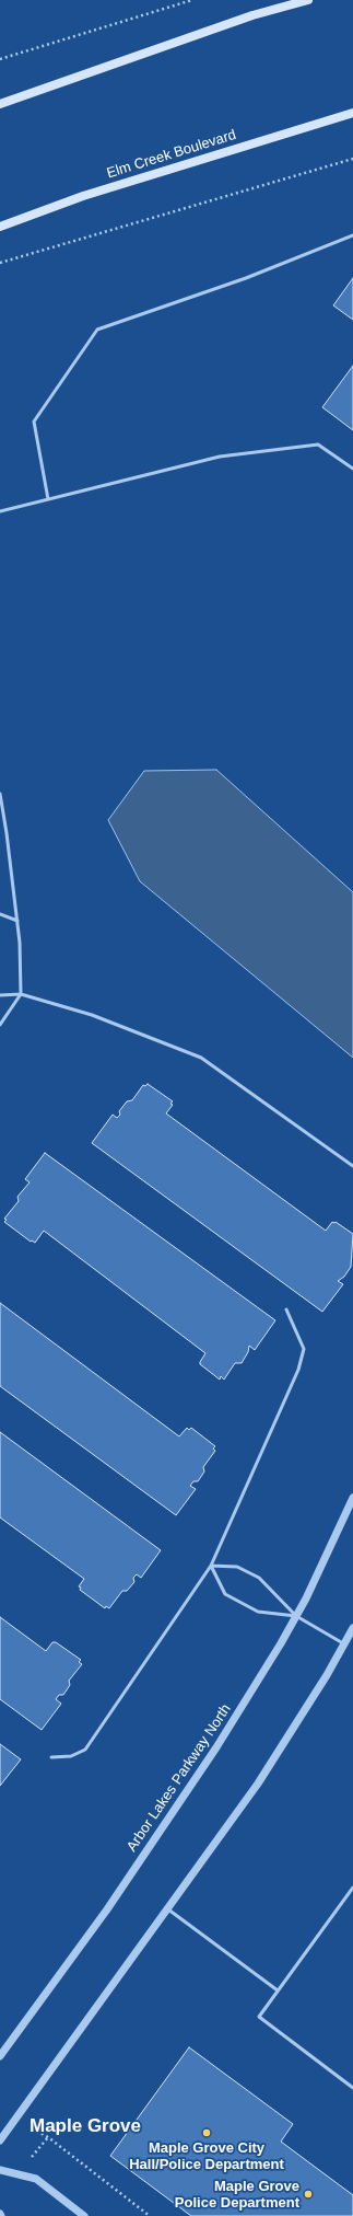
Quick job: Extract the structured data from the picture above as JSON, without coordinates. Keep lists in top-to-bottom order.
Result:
{
  "streets": {
    "main road": ["Elm Creek Boulevard"],
    "street": ["Arbor Lakes Parkway North"]
  },
  "districts": ["Maple Grove"],
  "places": ["Maple Grove City Hall/Police Department", "Maple Grove Police Department"]
}
